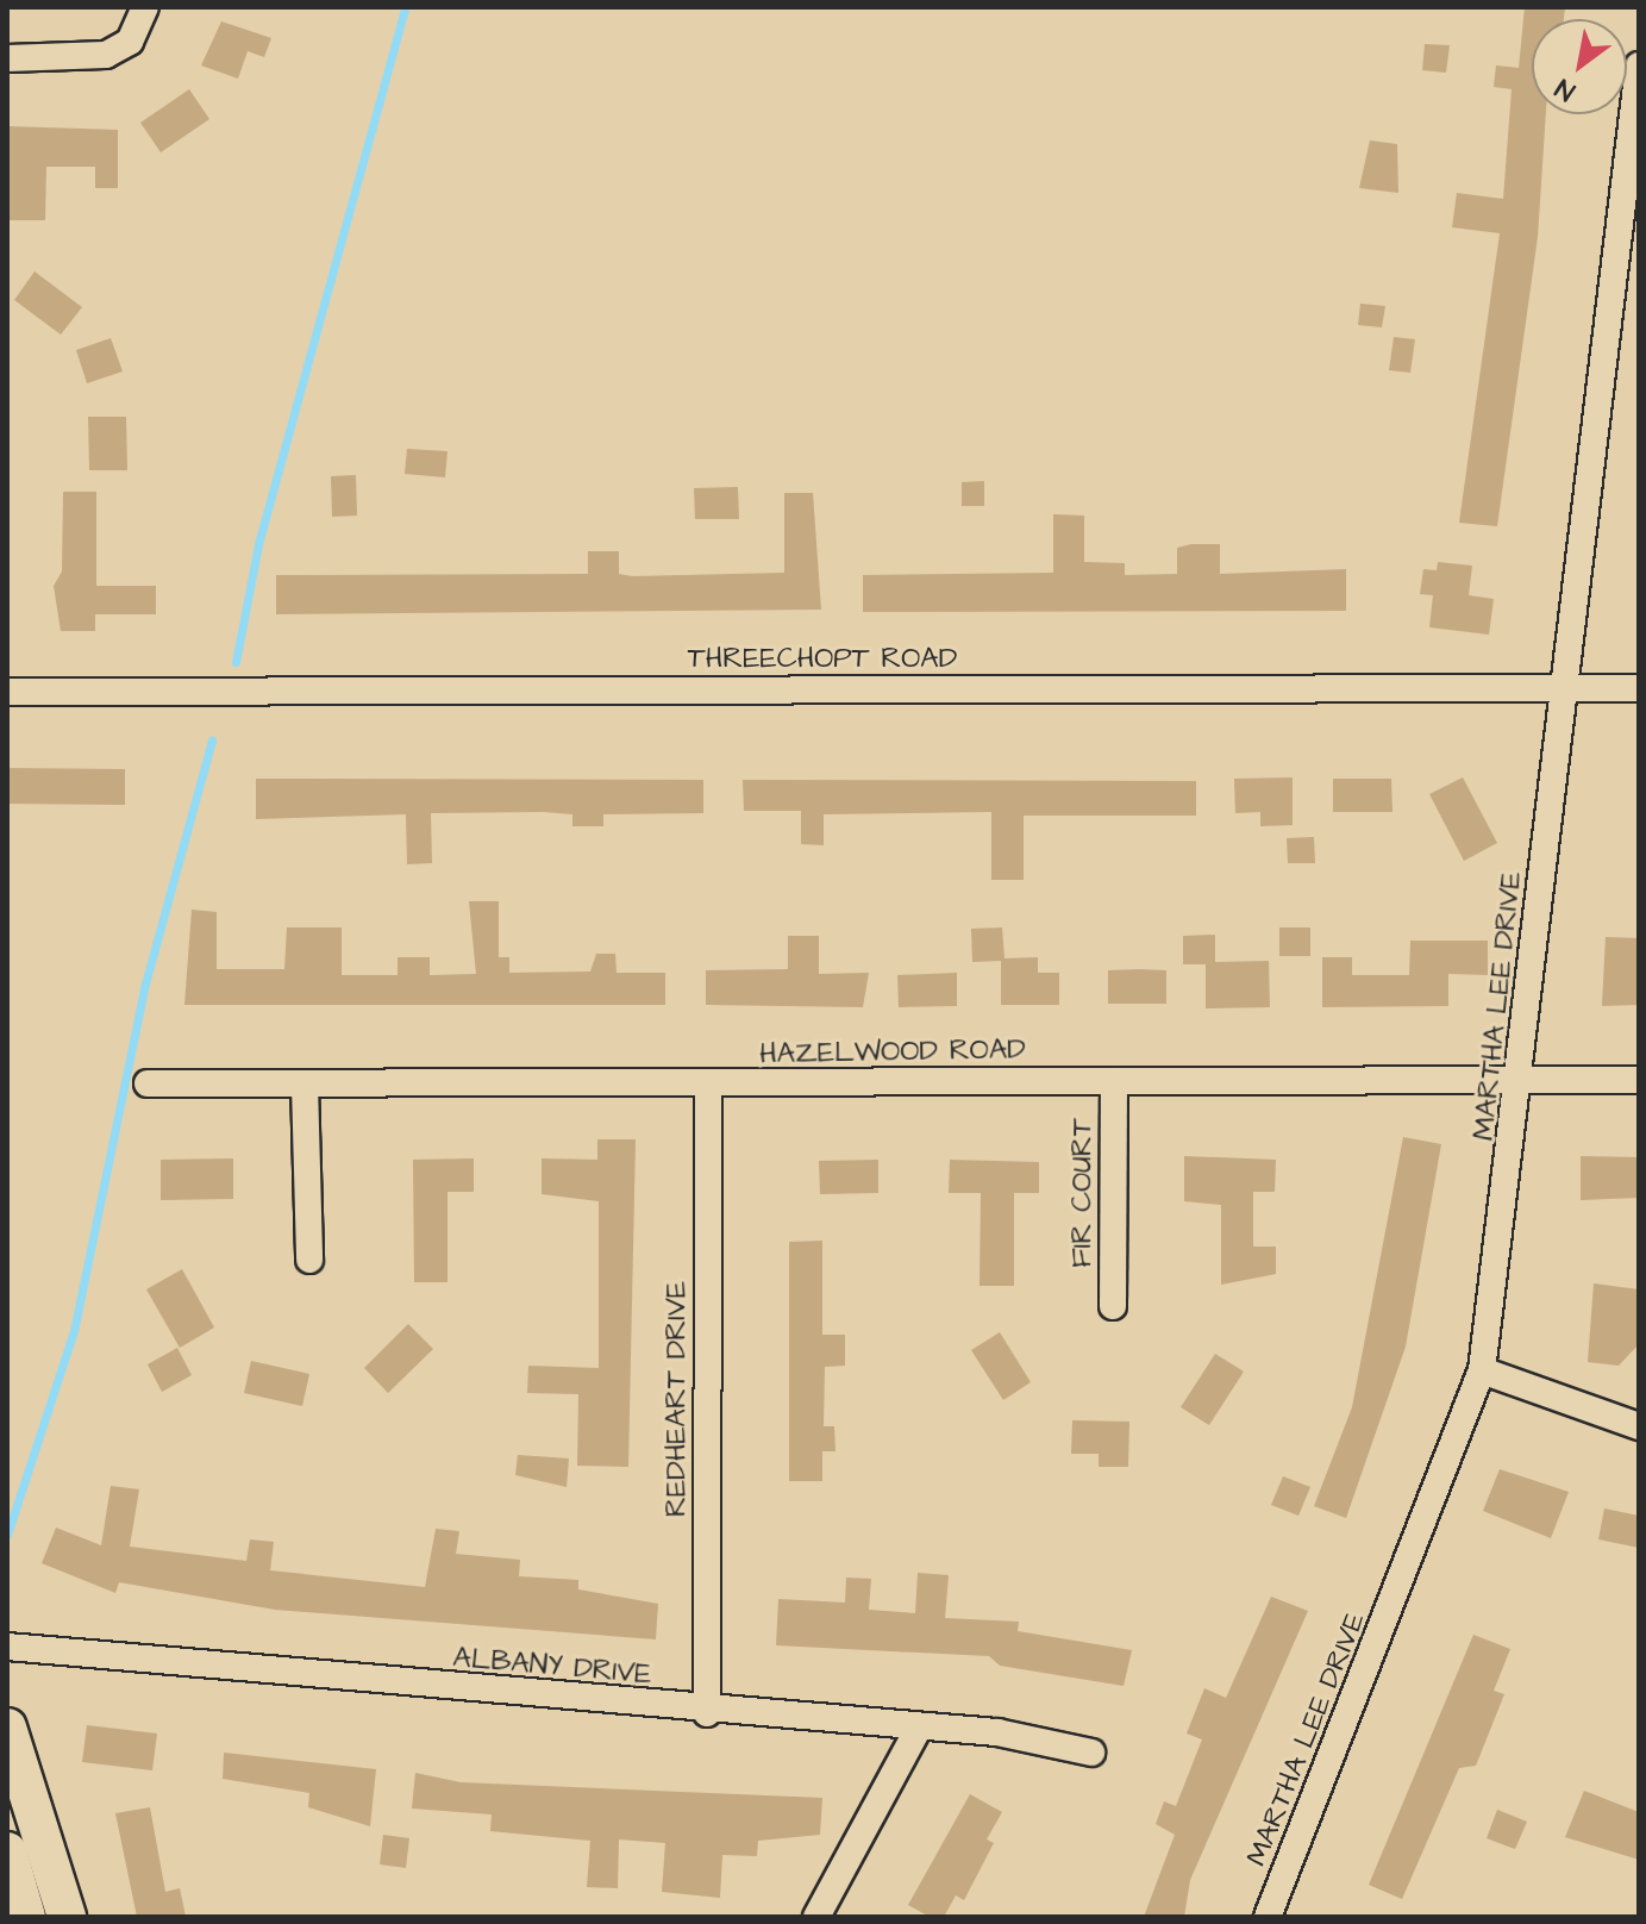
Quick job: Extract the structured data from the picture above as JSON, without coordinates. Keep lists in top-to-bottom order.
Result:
{
  "streets": {
    "street": [
      "THREECHOPT ROAD",
      "MARTHA LEE DRIVE",
      "HAZELWOOD ROAD",
      "FIR COURT",
      "REDHEART DRIVE",
      "ALBANY DRIVE"
    ]
  },
  "crossings": [
    ["THREECHOPT ROAD", "MARTHA LEE DRIVE"],
    ["MARTHA LEE DRIVE", "HAZELWOOD ROAD"],
    ["HAZELWOOD ROAD", "FIR COURT"],
    ["HAZELWOOD ROAD", "REDHEART DRIVE"],
    ["REDHEART DRIVE", "ALBANY DRIVE"]
  ],
  "north": "bottom left"
}
